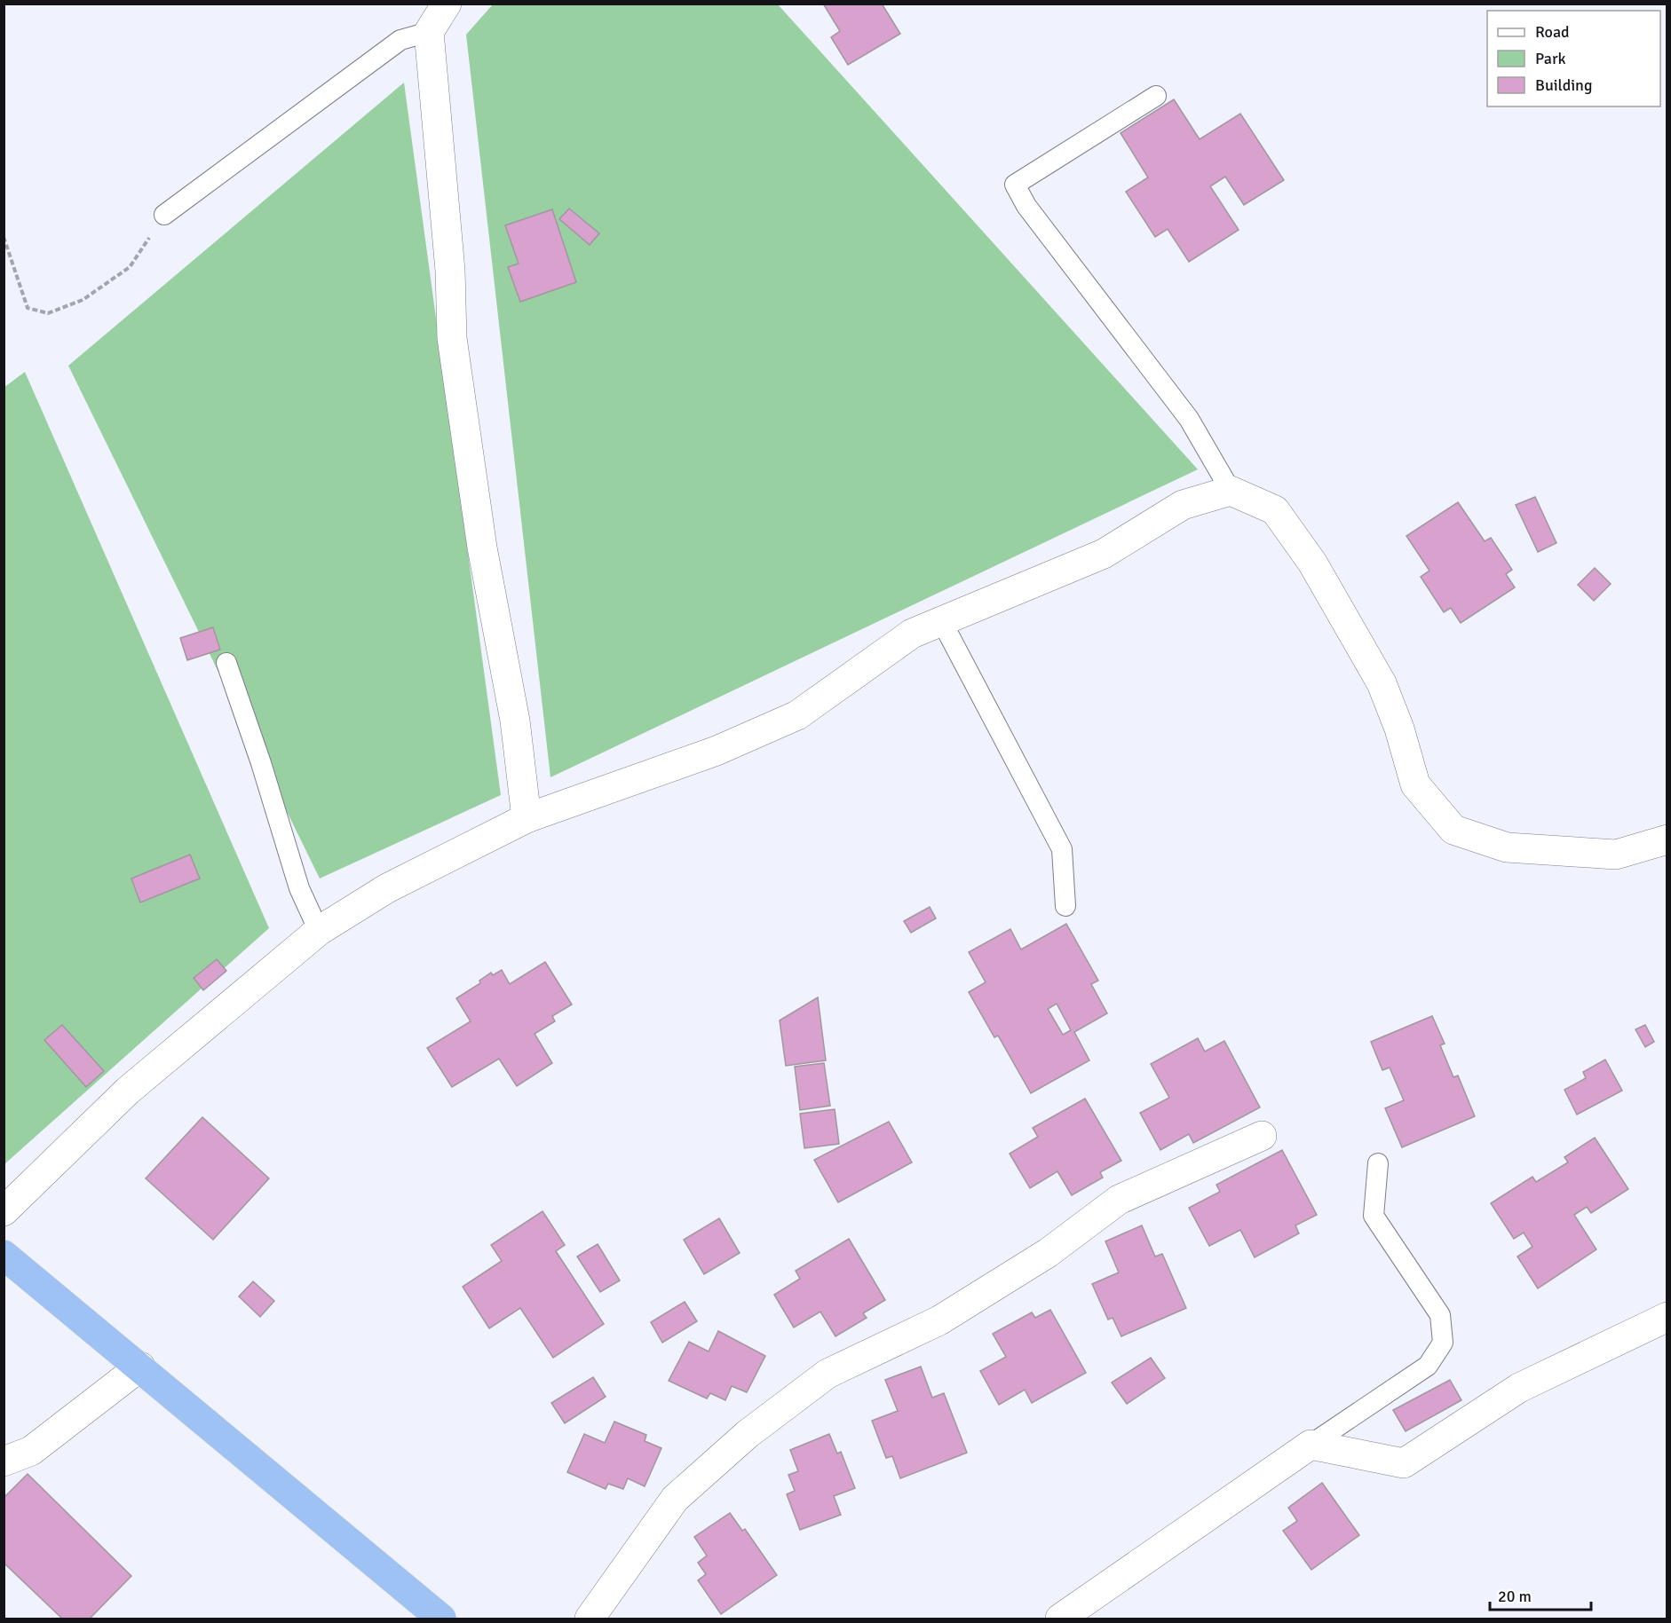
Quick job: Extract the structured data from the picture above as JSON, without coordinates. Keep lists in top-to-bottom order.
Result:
{
  "legend": ["Road", "Park", "Building"],
  "scale_bar": "20 m"
}
